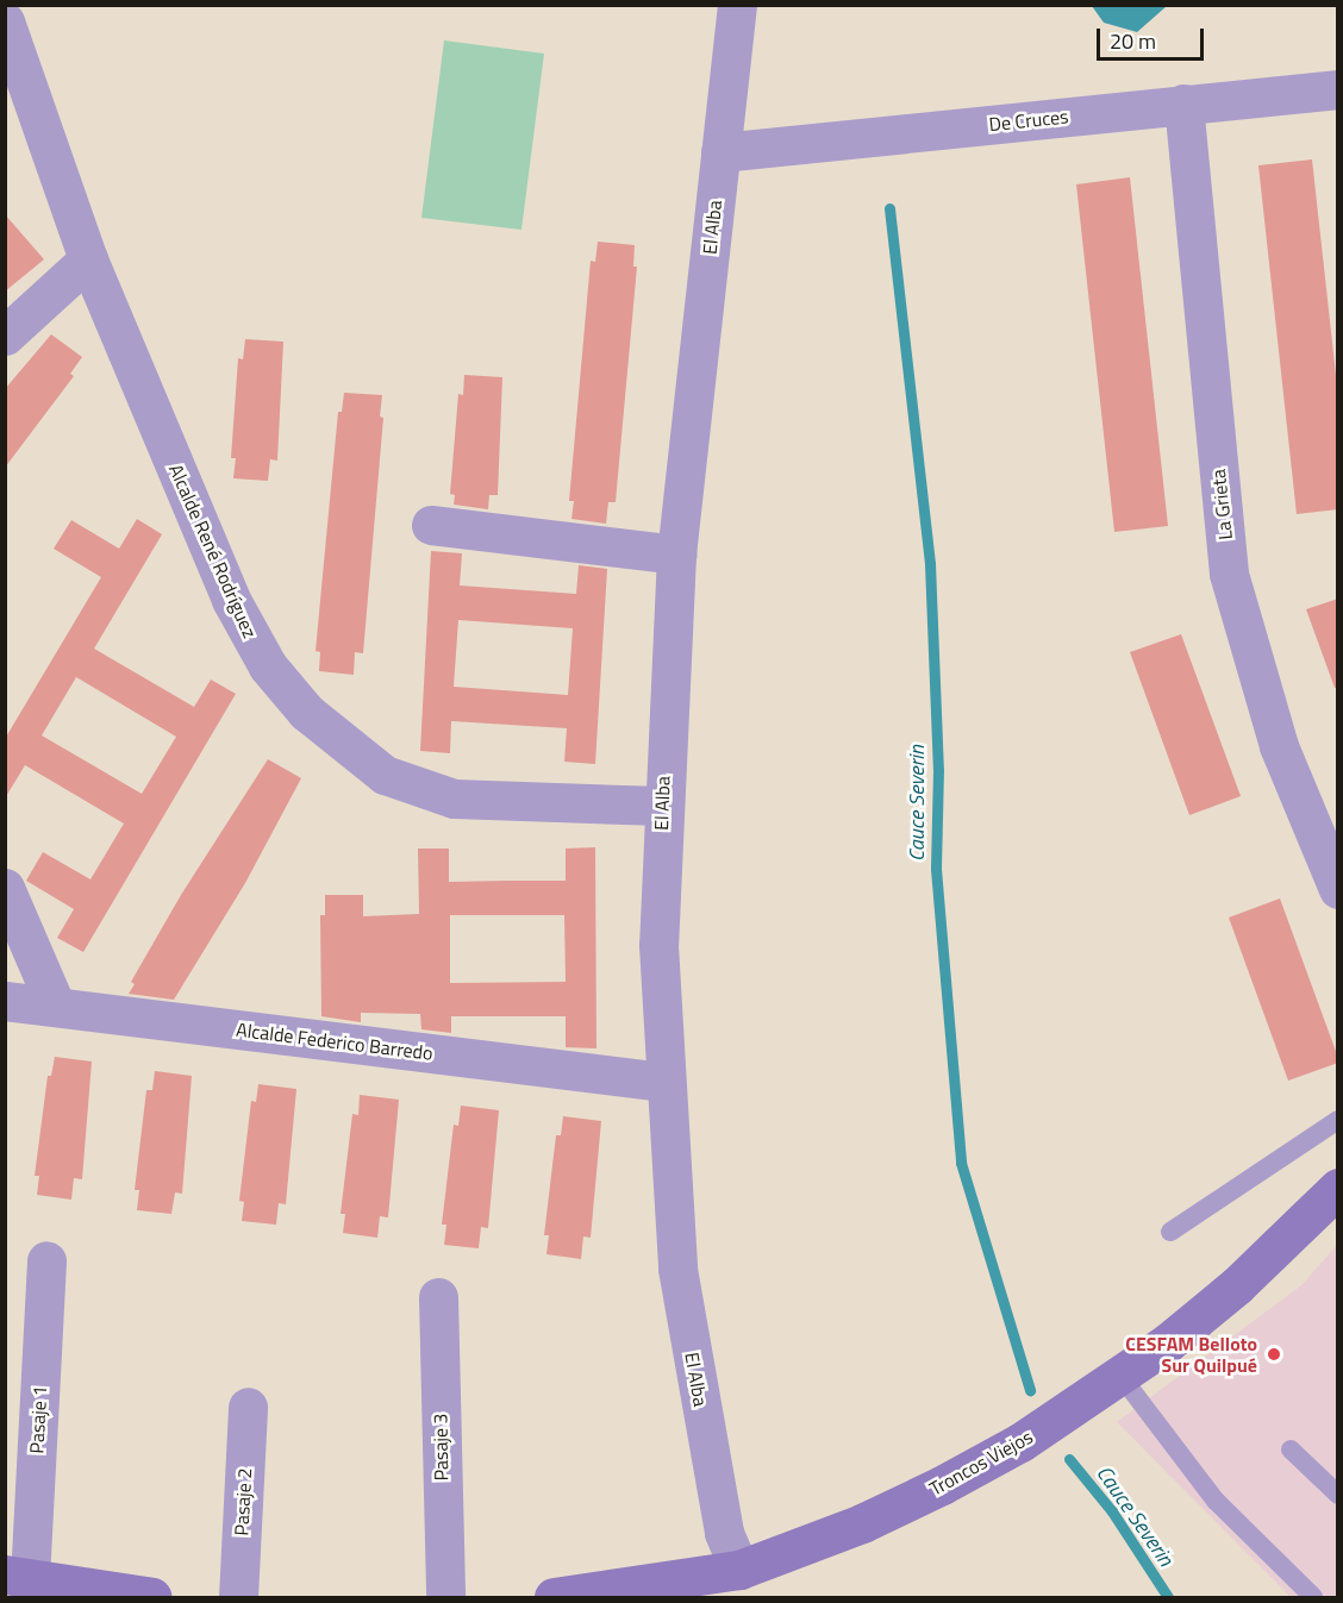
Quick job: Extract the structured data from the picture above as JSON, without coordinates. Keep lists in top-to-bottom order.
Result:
{
  "streets": {
    "street": [
      "De Cruces",
      "El Alba",
      "La Grieta",
      "Alcalde René Rodríguez",
      "Alcalde Federico Barredo",
      "Pasaje 1",
      "Pasaje 3",
      "Troncos Viejos",
      "Pasaje 2"
    ]
  },
  "crossings": [
    ["De Cruces", "El Alba"],
    ["De Cruces", "La Grieta"],
    ["El Alba", "Alcalde René Rodríguez"],
    ["El Alba", "Alcalde Federico Barredo"],
    ["El Alba", "Troncos Viejos"]
  ],
  "water": ["Cauce Severin"],
  "places": ["CESFAM Belloto Sur Quilpué"],
  "scale_bar": "20 m"
}
